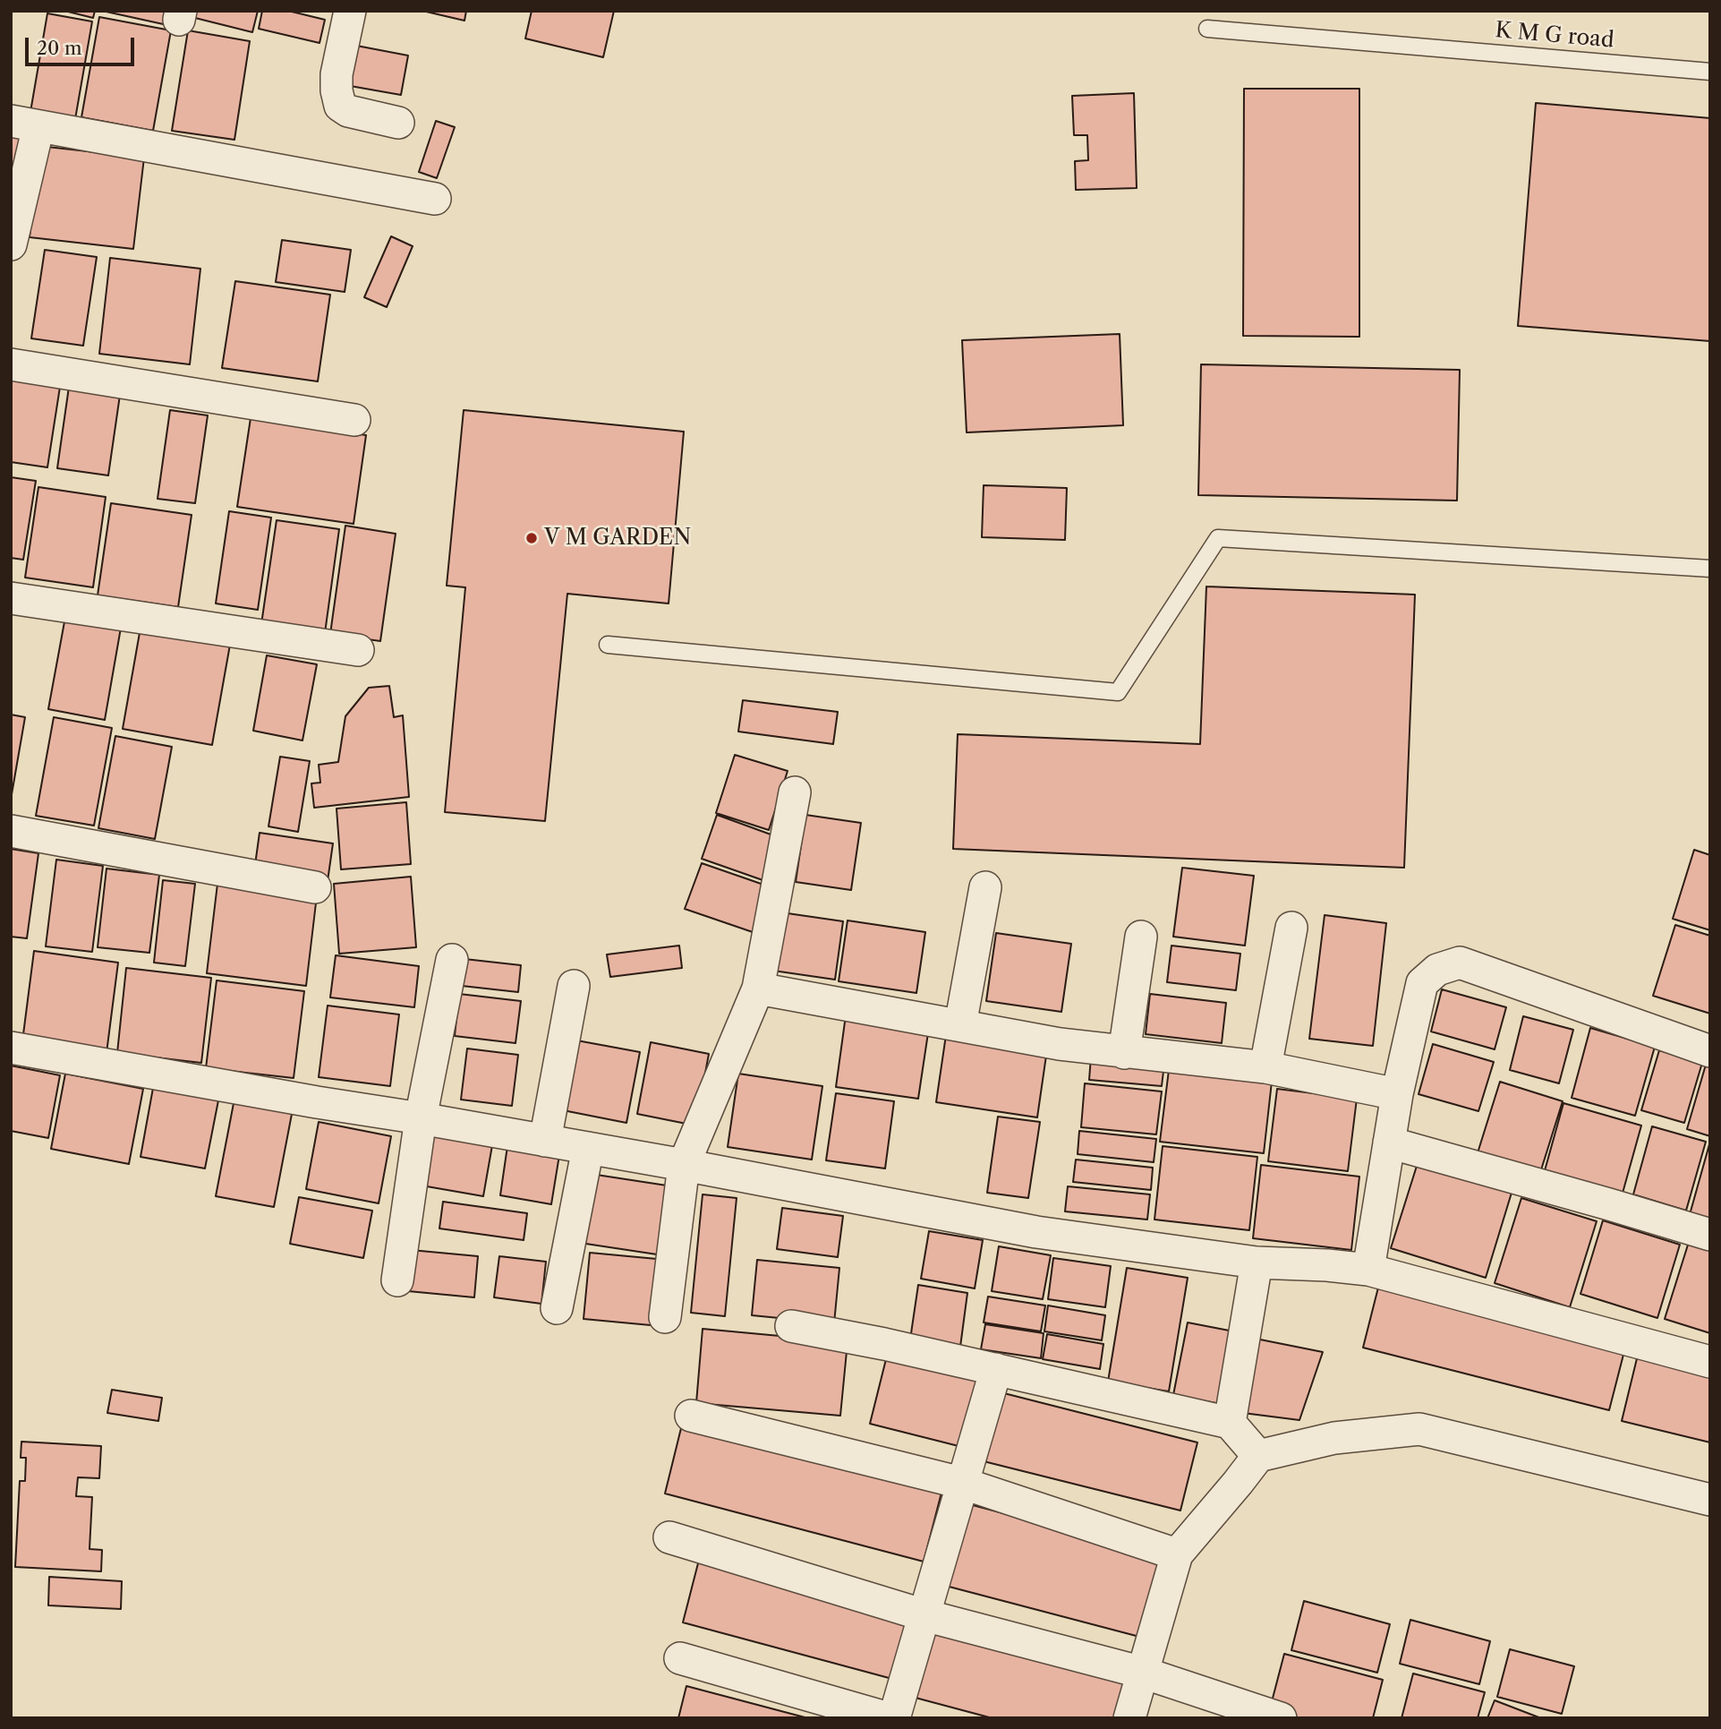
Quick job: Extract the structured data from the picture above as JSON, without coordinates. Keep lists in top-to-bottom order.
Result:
{
  "streets": {
    "lane": ["K M G road"]
  },
  "places": ["V M GARDEN"],
  "scale_bar": "20 m"
}
